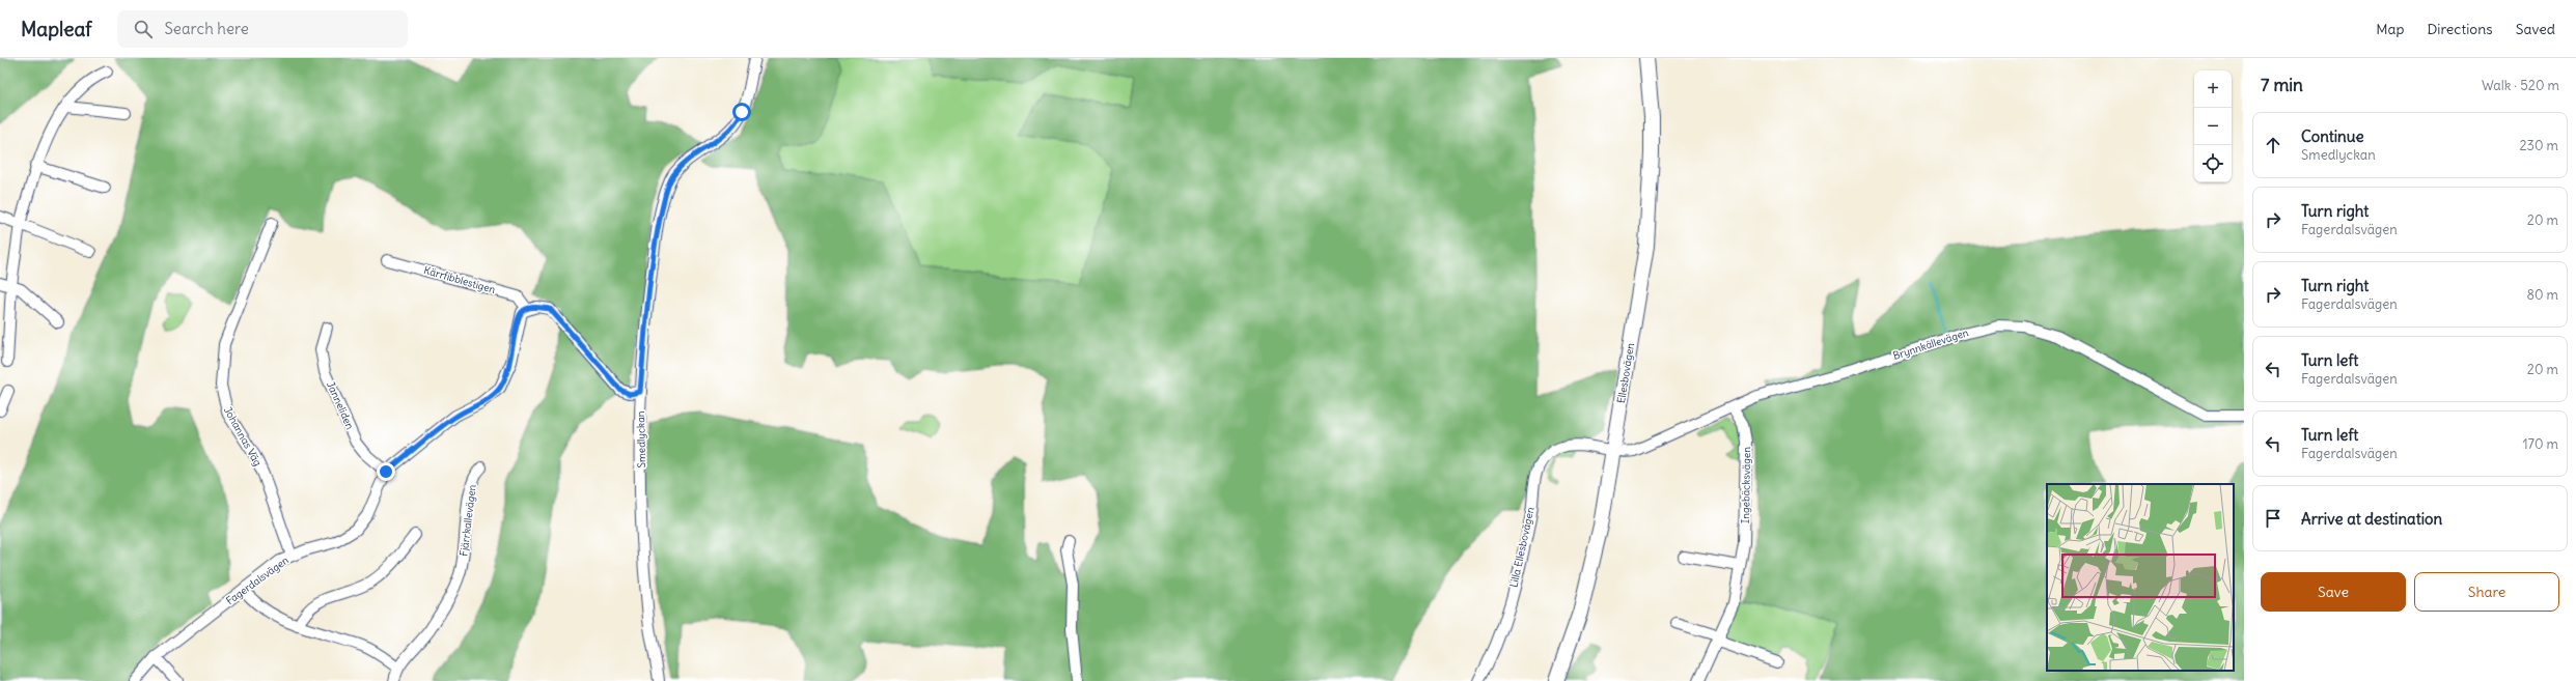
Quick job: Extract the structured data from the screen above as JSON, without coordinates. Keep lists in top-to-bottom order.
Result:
{
  "streets": {
    "main road": ["Ellesbovägen"],
    "street": [
      "Kärrfibblestigen",
      "Brynnkällevägen",
      "Janneliden",
      "Johannas Väg",
      "Smedlyckan",
      "Ingebäcksvägen",
      "Fjärrkallevägen",
      "Lilla Ellesbovägen",
      "Fagerdalsvägen"
    ]
  },
  "crossings": [
    ["Kärrfibblestigen", "Fagerdalsvägen"],
    ["Brynnkällevägen", "Ellesbovägen"],
    ["Brynnkällevägen", "Ingebäcksvägen"],
    ["Brynnkällevägen", "Lilla Ellesbovägen"],
    ["Ellesbovägen", "Lilla Ellesbovägen"],
    ["Janneliden", "Fagerdalsvägen"],
    ["Johannas Väg", "Fagerdalsvägen"]
  ],
  "page": {
    "header": "Mapleaf",
    "search": "Search here",
    "nav": ["Map", "Directions", "Saved"],
    "heading": ["7 min", "Walk · 520 m"],
    "map_buttons": ["+", "−"],
    "list": [
      ["Continue", "Smedlyckan", "230 m"],
      ["Turn right", "Fagerdalsvägen", "20 m"],
      ["Turn right", "Fagerdalsvägen", "80 m"],
      ["Turn left", "Fagerdalsvägen", "20 m"],
      ["Turn left", "Fagerdalsvägen", "170 m"],
      "Arrive at destination"
    ],
    "buttons": ["Save", "Share"]
  }
}
